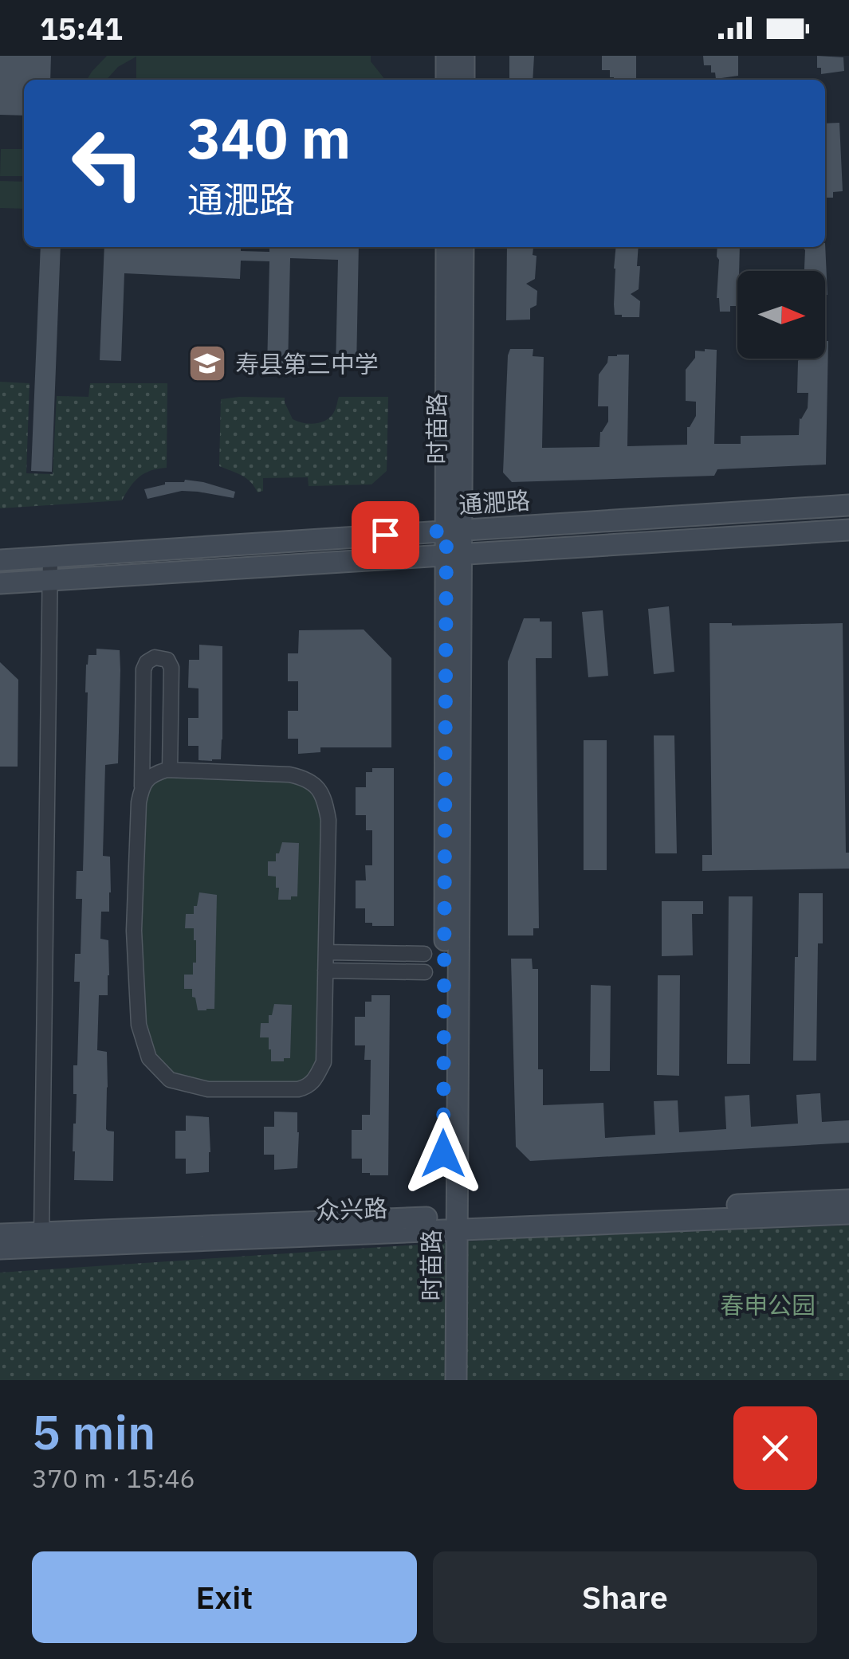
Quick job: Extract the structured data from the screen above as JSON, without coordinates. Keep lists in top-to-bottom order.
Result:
{
  "streets": {
    "street": ["时苗路", "通淝路", "众兴路"]
  },
  "crossings": [
    ["时苗路", "通淝路"],
    ["时苗路", "众兴路"]
  ],
  "parks": ["春申公园"],
  "places": {
    "school or university": ["寿县第三中学"]
  },
  "north": "right",
  "page": {
    "status": "15:41",
    "turn": ["340 m", "通淝路"],
    "heading": ["5 min", "370 m · 15:46"],
    "buttons": ["Exit", "Share"]
  }
}
